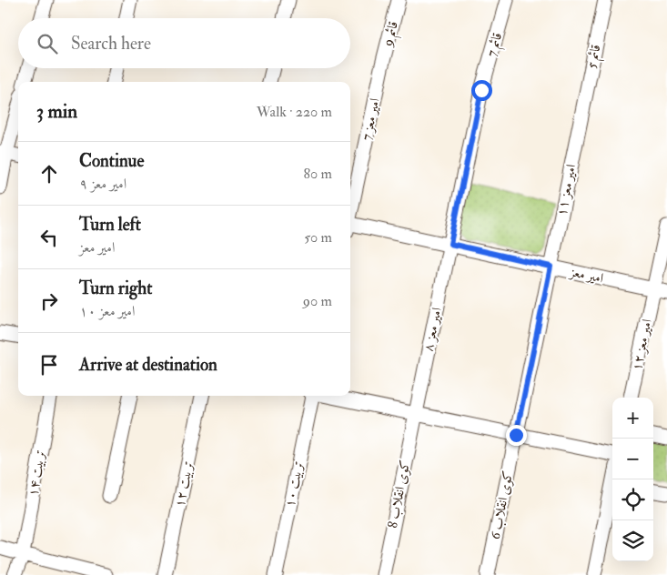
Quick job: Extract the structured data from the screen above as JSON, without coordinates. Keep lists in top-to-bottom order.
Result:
{
  "streets": {
    "street": [
      "قائم 9",
      "قائم 7",
      "قائم 5",
      "امیر معز 7",
      "امیر معز ۱۱",
      "امیر معز",
      "امیر معز ۸",
      "امیر معز ۱۲",
      "تربیت ۱۴",
      "تربیت ۱۲",
      "تربیت ۱۰",
      "کوی انقلاب 8",
      "کوی انقلاب 6"
    ]
  },
  "crossings": [
    ["قائم 9", "امیر معز 7"],
    ["قائم 7", "امیر معز"],
    ["قائم 7", "امیر معز ۸"],
    ["قائم 5", "امیر معز ۱۱"],
    ["امیر معز ۱۱", "امیر معز"],
    ["امیر معز ۱۱", "کوی انقلاب 6"],
    ["امیر معز", "امیر معز ۸"],
    ["امیر معز", "امیر معز ۱۲"],
    ["امیر معز ۸", "کوی انقلاب 8"]
  ],
  "page": {
    "search": "Search here",
    "heading": ["3 min", "Walk · 220 m"],
    "list": [
      ["Continue", "امیر معز ۹", "80 m"],
      ["Turn left", "امیر معز", "50 m"],
      ["Turn right", "امیر معز ۱۰", "90 m"],
      "Arrive at destination"
    ],
    "map_buttons": ["+", "−"]
  }
}
